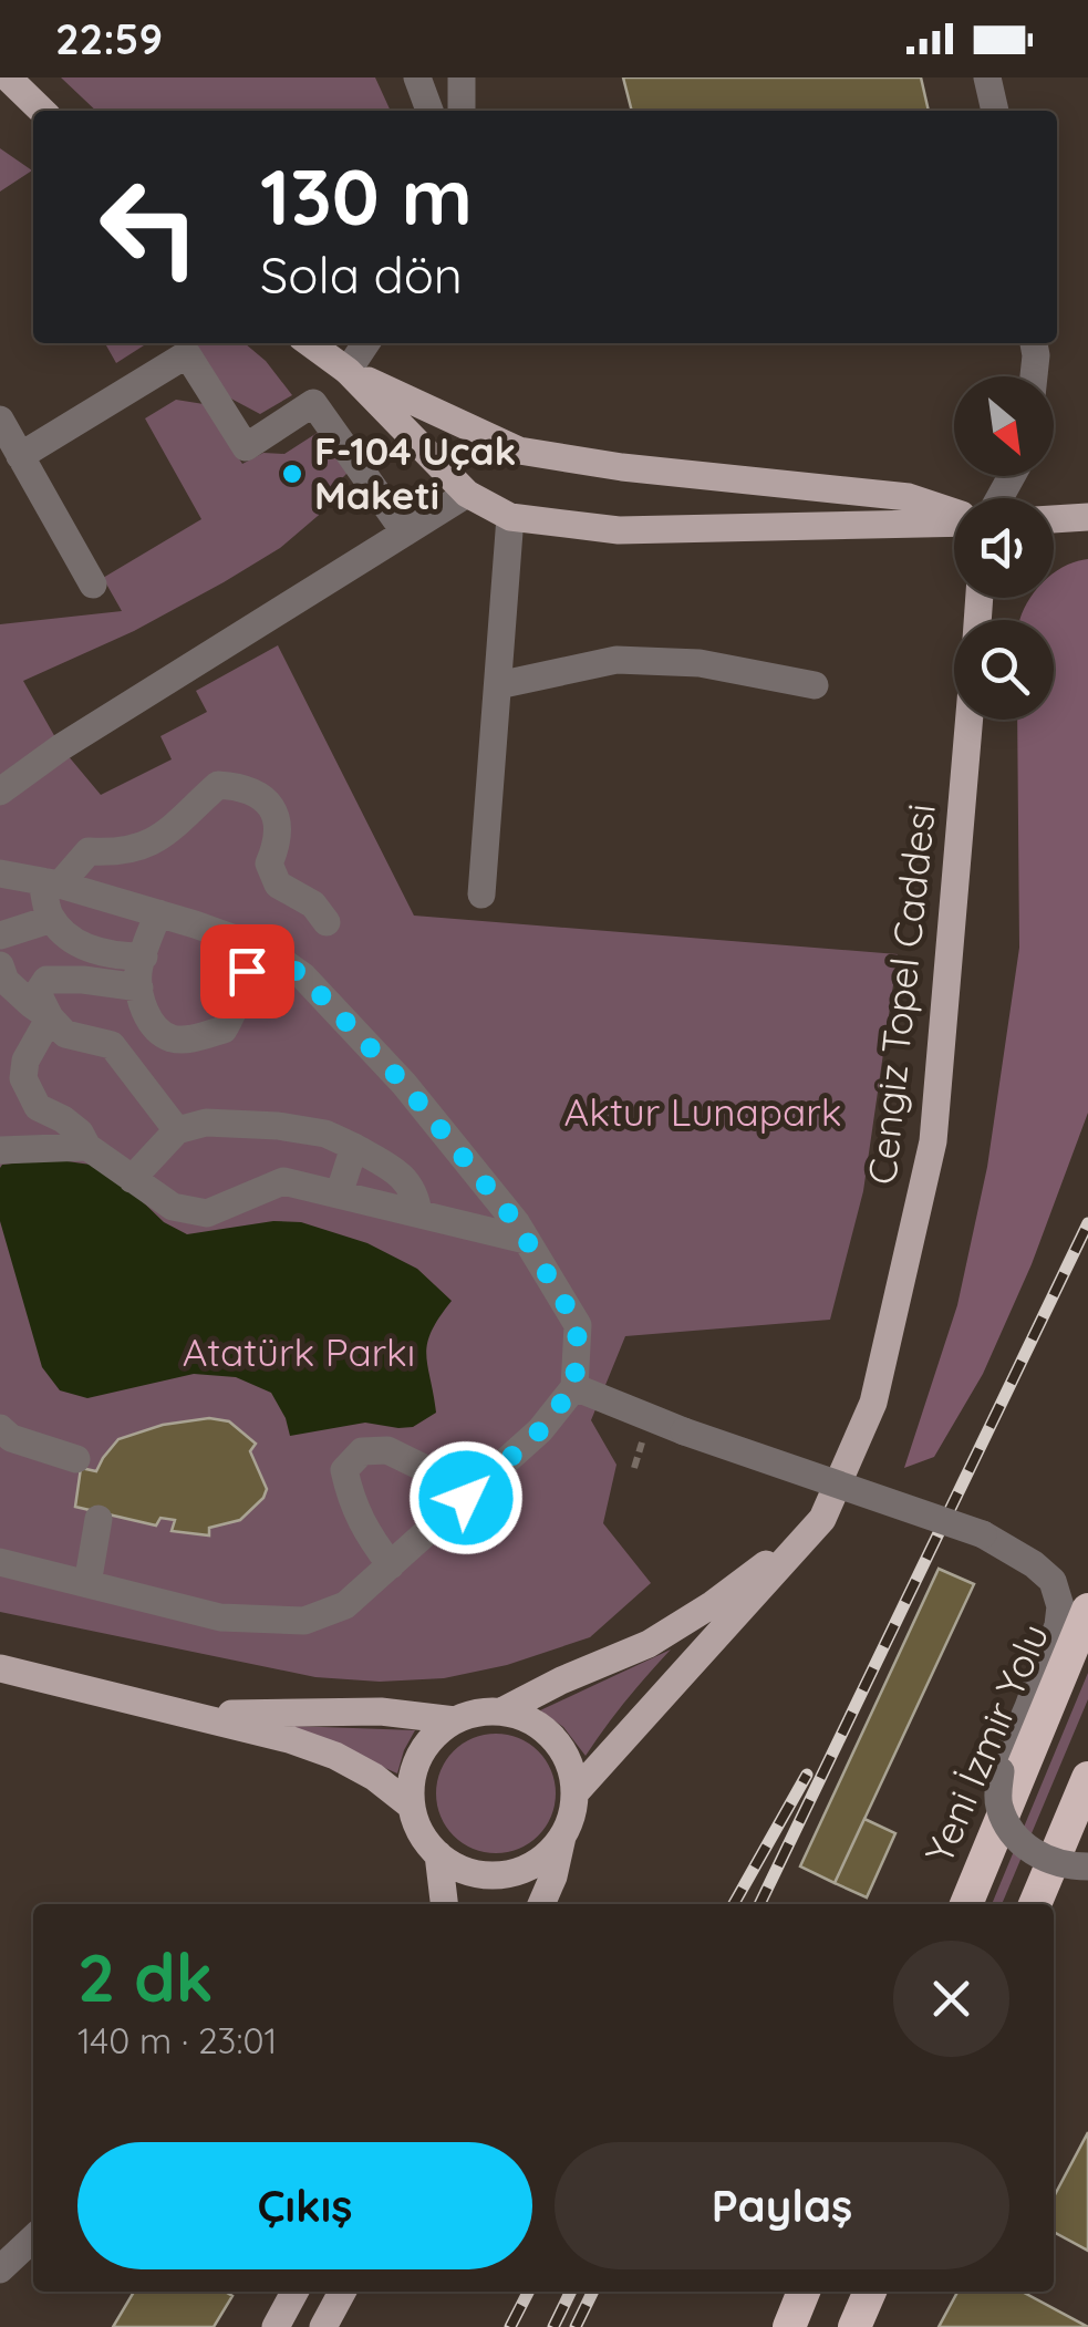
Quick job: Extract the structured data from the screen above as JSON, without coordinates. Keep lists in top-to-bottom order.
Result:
{
  "streets": {
    "highway": ["Yeni İzmir Yolu"],
    "main road": ["Cengiz Topel Caddesi"]
  },
  "parks": ["Aktur Lunapark", "Atatürk Parkı"],
  "places": ["F-104 Uçak Maketi"],
  "north": "bottom right",
  "page": {
    "status": "22:59",
    "turn": ["130 m", "Sola dön"],
    "heading": ["2 dk", "140 m · 23:01"],
    "buttons": ["Çıkış", "Paylaş"]
  }
}
